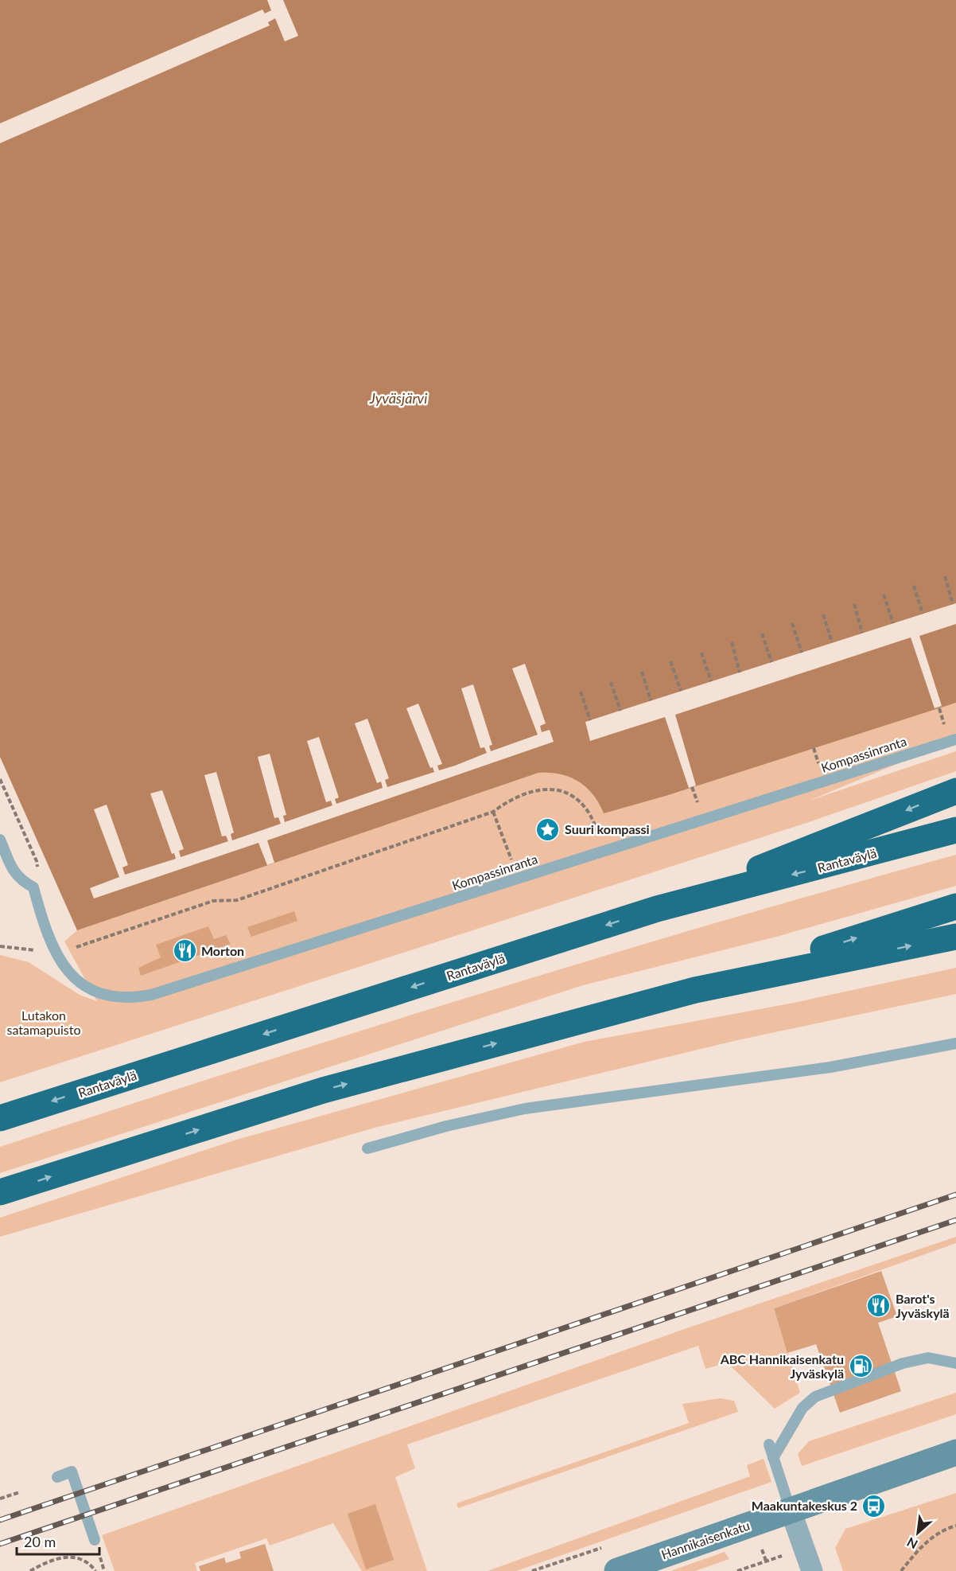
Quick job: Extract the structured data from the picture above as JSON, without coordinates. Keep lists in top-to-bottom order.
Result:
{
  "streets": {
    "highway": ["Rantaväylä"],
    "main road": ["Hannikaisenkatu"],
    "lane": ["Kompassinranta"]
  },
  "water": ["Jyväsjärvi"],
  "parks": ["Lutakon satamapuisto"],
  "places": {
    "place": ["Suuri kompassi"],
    "restaurant": ["Morton", "Barot's Jyväskylä"],
    "fuel station": ["ABC Hannikaisenkatu Jyväskylä"],
    "bus stop": ["Maakuntakeskus 2"]
  },
  "scale_bar": "20 m",
  "north": "bottom left"
}
